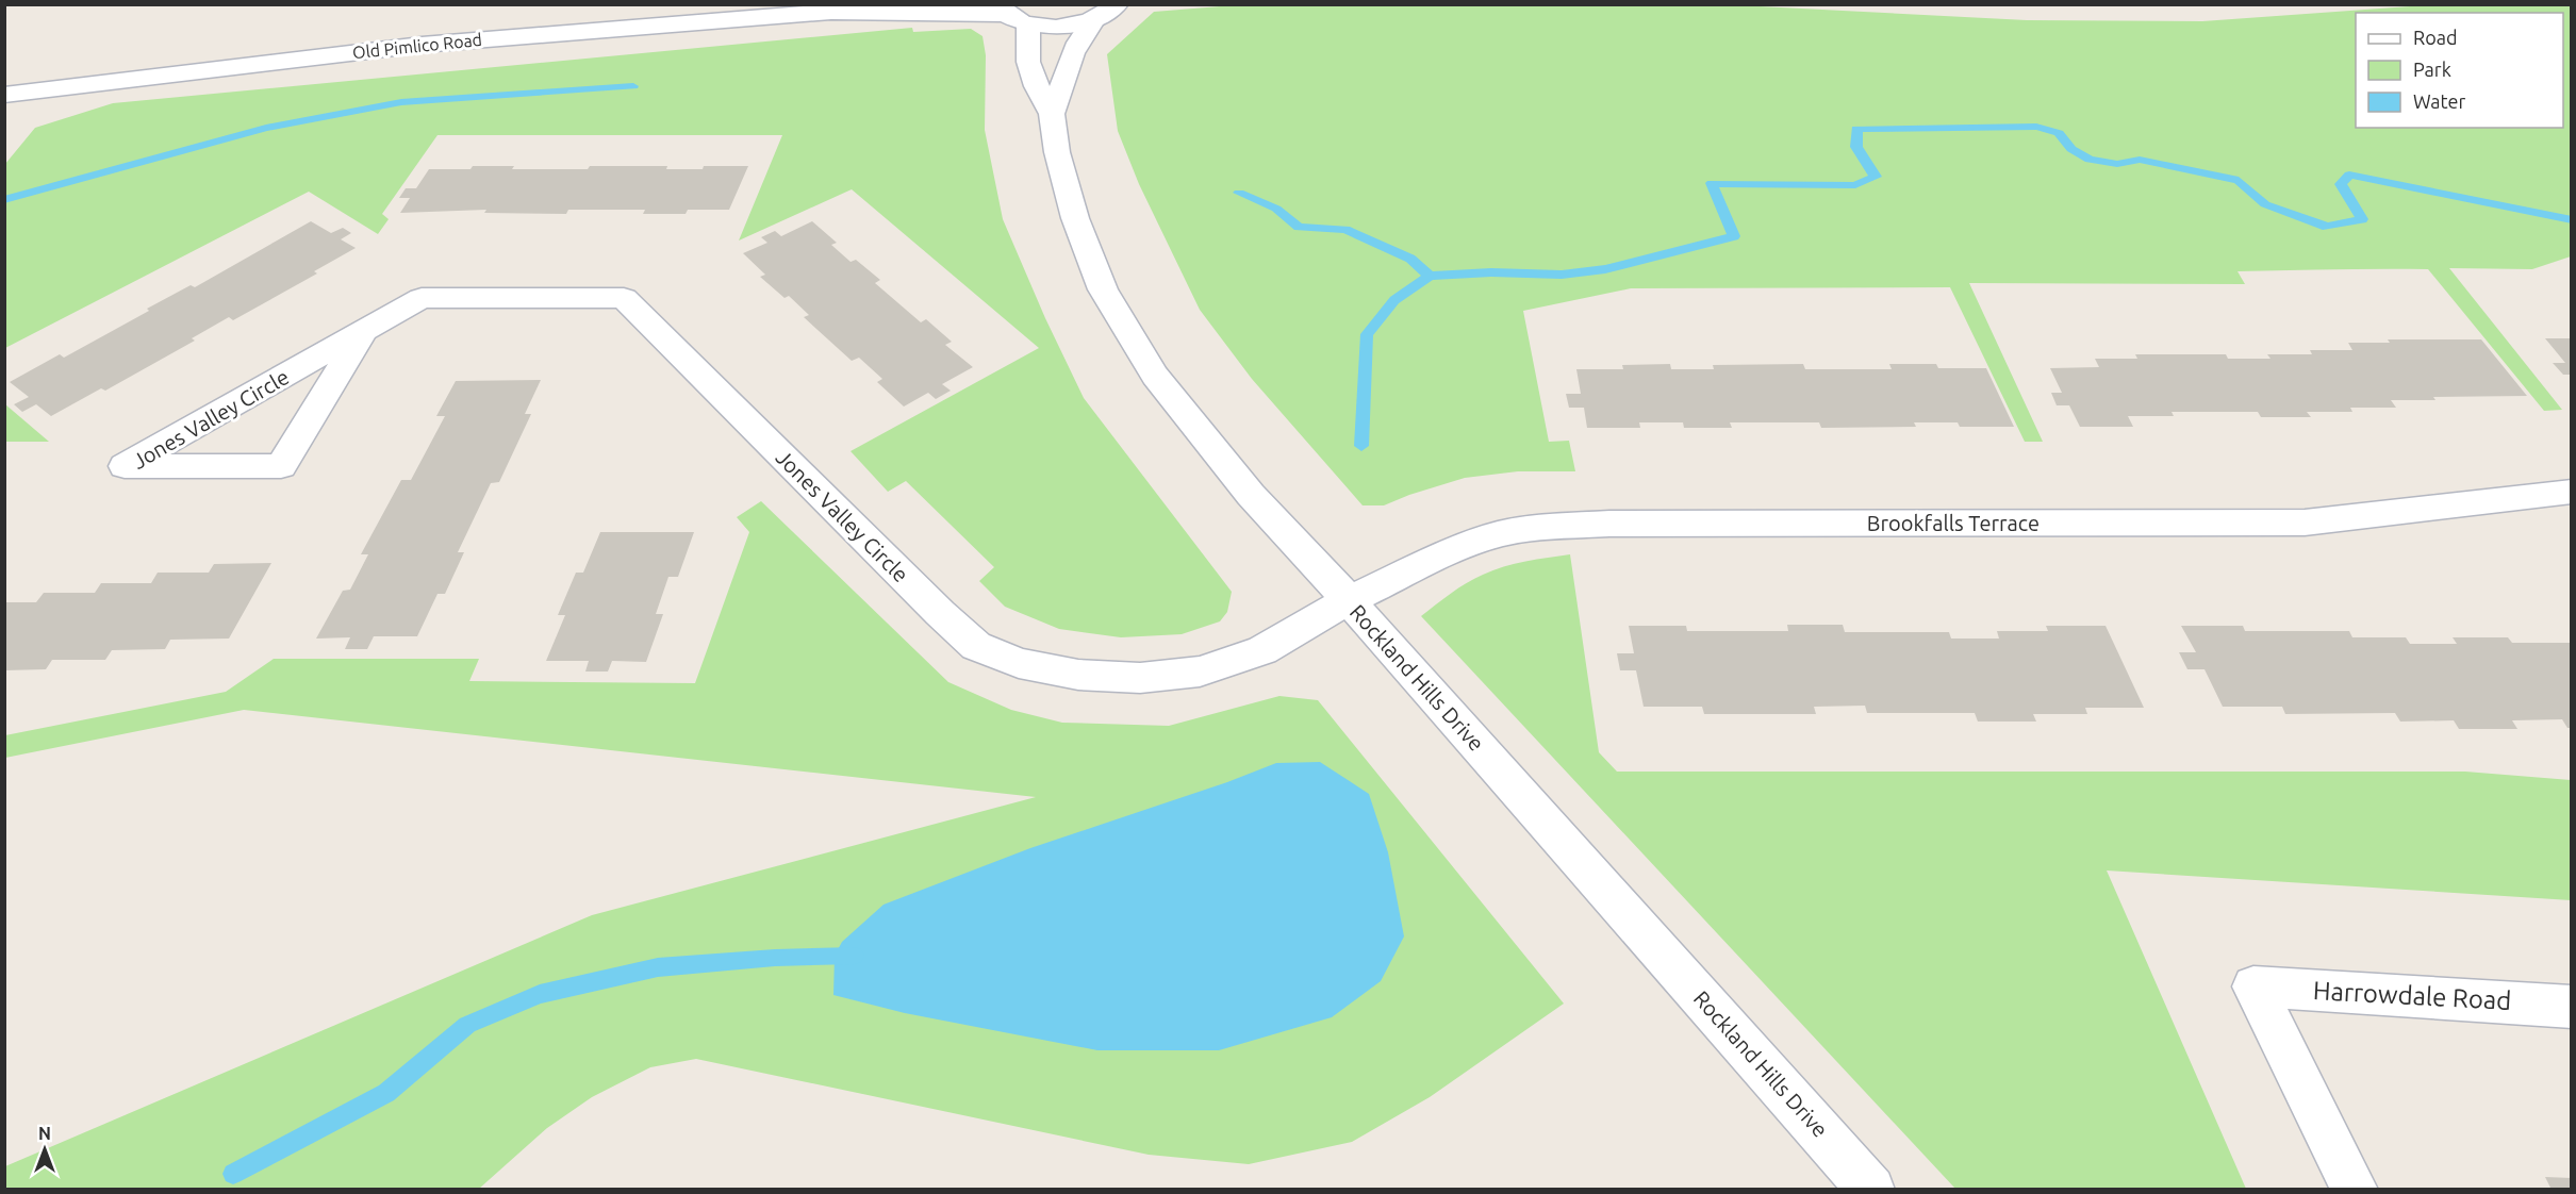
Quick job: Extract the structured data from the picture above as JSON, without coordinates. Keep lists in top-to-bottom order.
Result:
{
  "streets": {
    "street": [
      "Old Pimlico Road",
      "Jones Valley Circle",
      "Brookfalls Terrace",
      "Rockland Hills Drive",
      "Harrowdale Road"
    ]
  },
  "crossings": [
    ["Jones Valley Circle", "Brookfalls Terrace"],
    ["Jones Valley Circle", "Rockland Hills Drive"],
    ["Brookfalls Terrace", "Rockland Hills Drive"]
  ],
  "legend": ["Road", "Park", "Water"],
  "north": "top"
}
